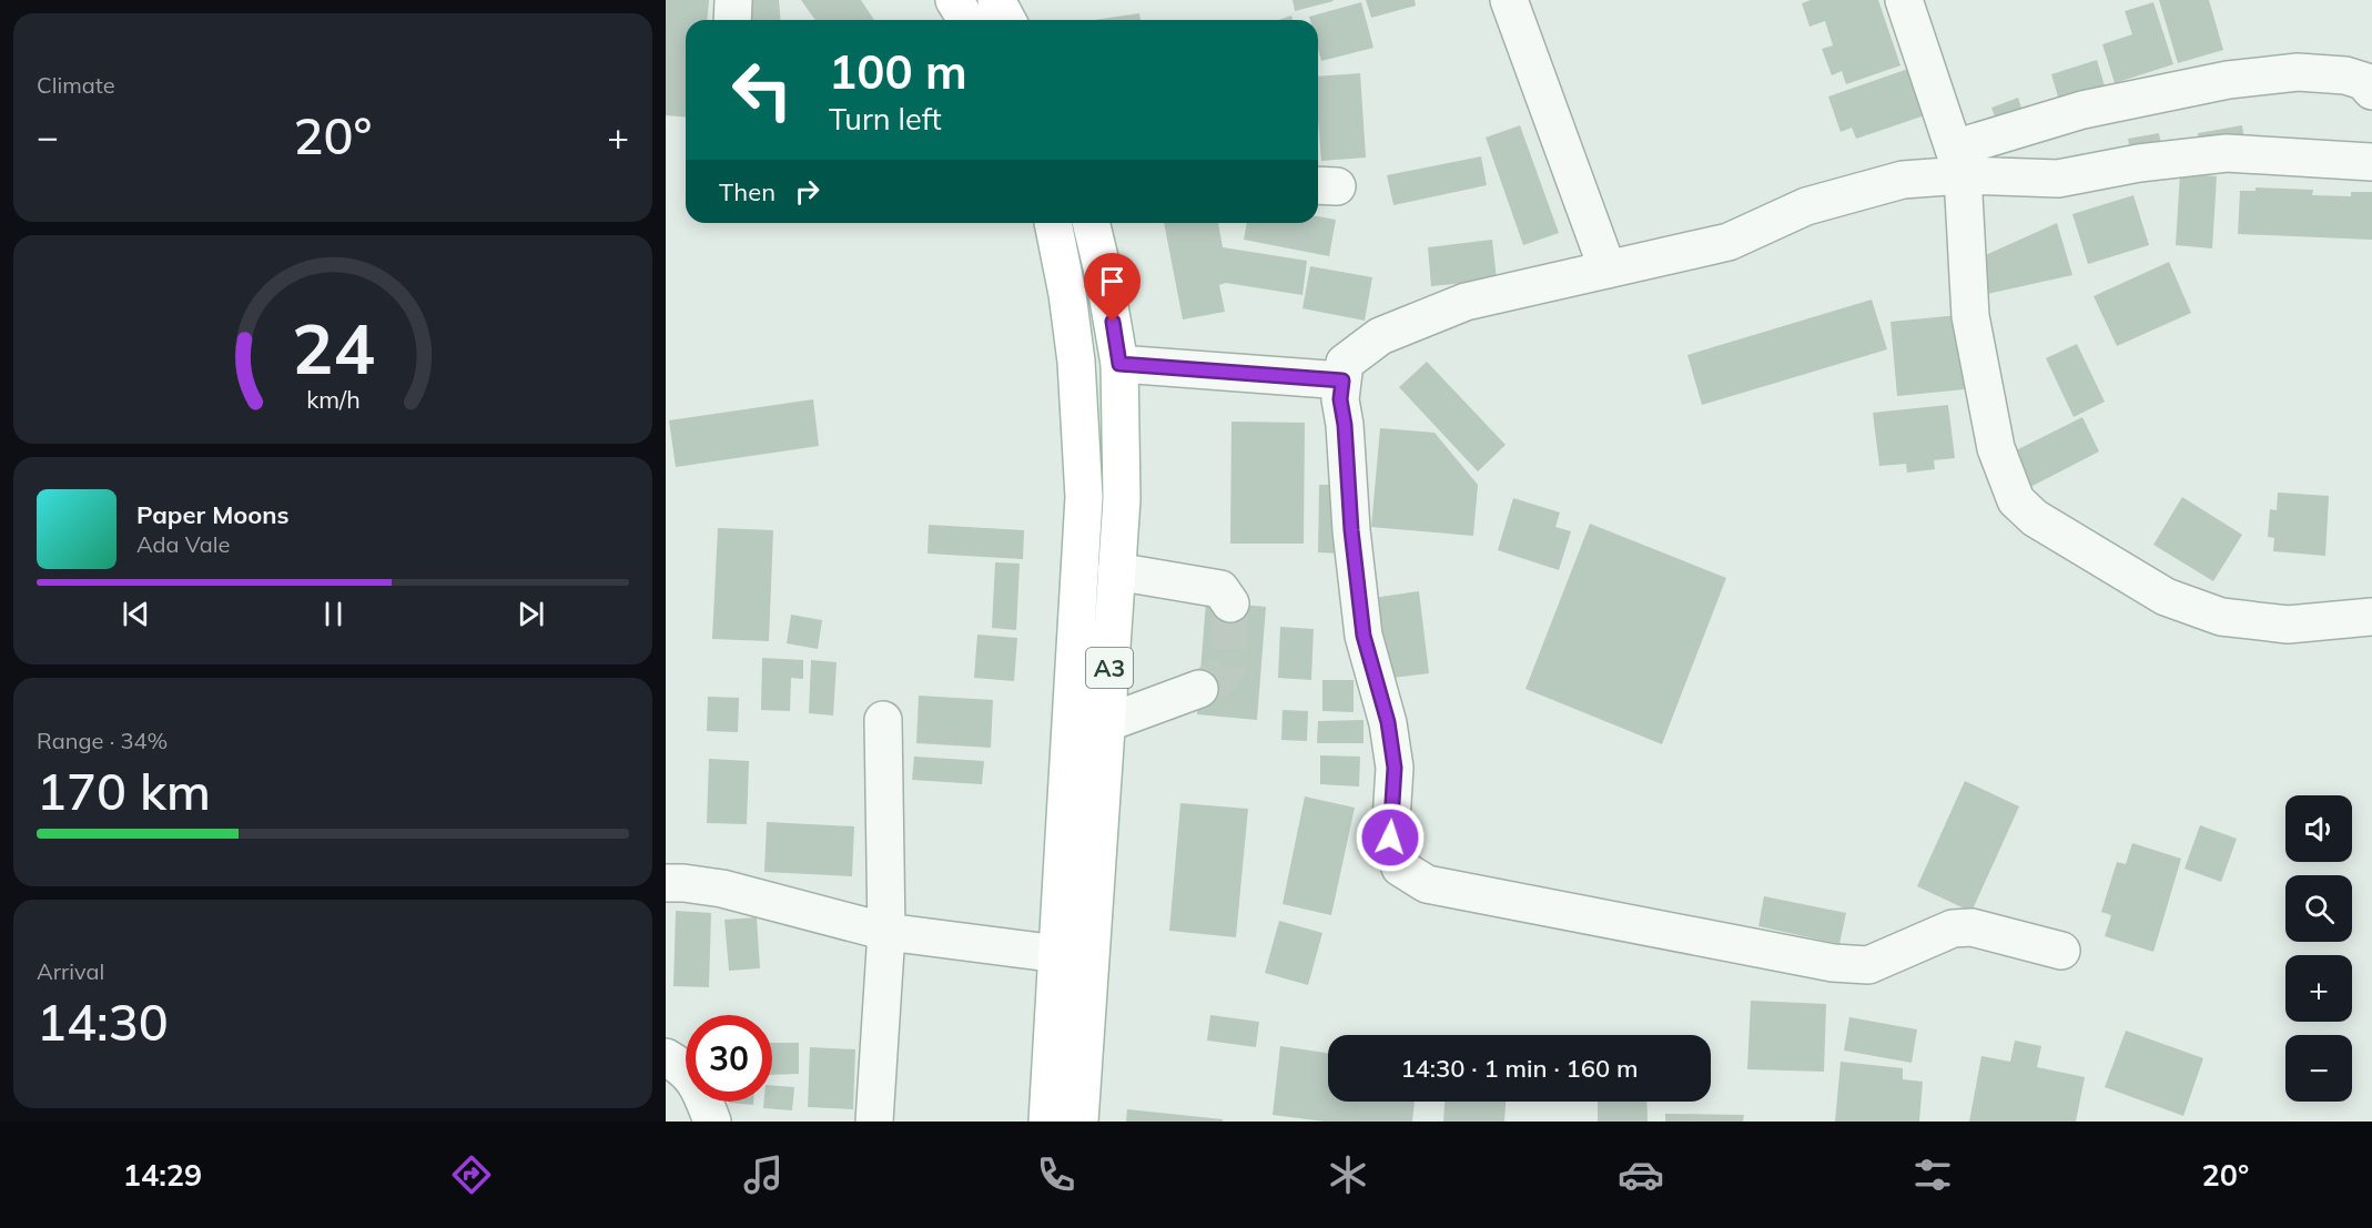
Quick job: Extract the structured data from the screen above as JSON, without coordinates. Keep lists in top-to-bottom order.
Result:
{
  "streets": {
    "main road": ["A3"]
  },
  "page": {
    "tile": [
      "Climate",
      ["Range · 34%", "170 km"],
      ["Arrival", "14:30"]
    ],
    "turn": ["100 m", "Turn left"],
    "heat": ["−", "20°", "+"],
    "then": "Then",
    "song": ["Paper Moons", "Ada Vale"],
    "map_buttons": ["+", "−"],
    "limit": "30",
    "trip": "14:30 · 1 min · 160 m",
    "tabs": ["14:29", "20°"],
    "gauge": ["24", "km/h"]
  }
}
